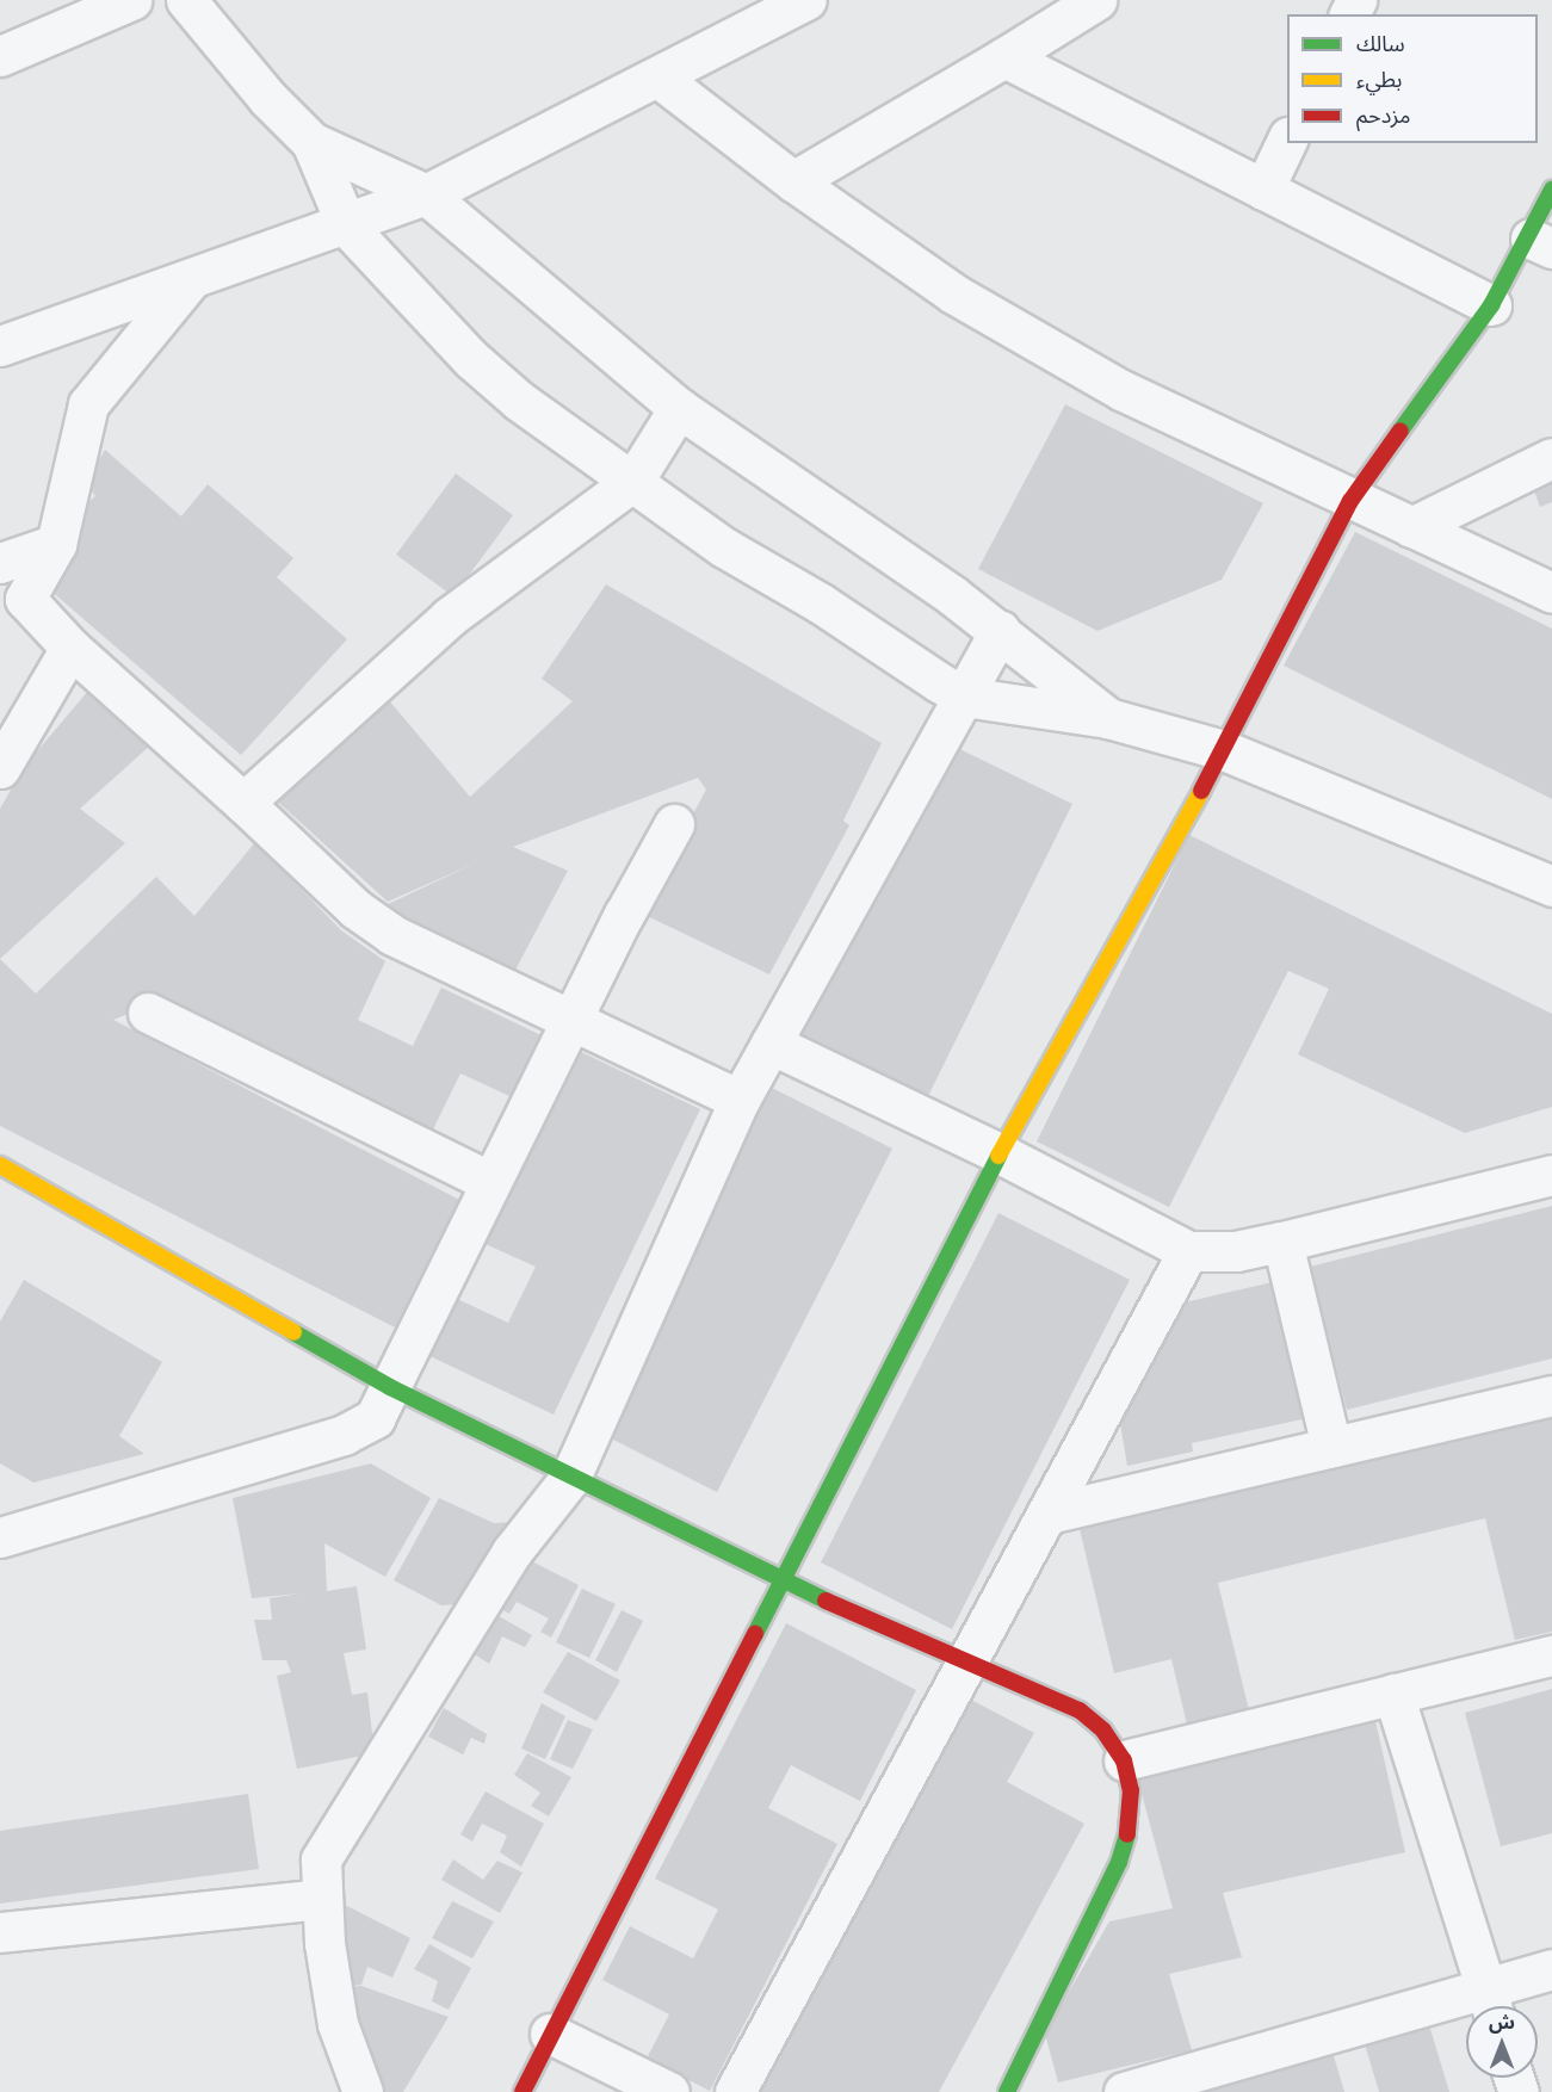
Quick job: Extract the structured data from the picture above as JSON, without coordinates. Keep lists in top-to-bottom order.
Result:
{
  "legend": ["سالك", "بطيء", "مزدحم"],
  "north": "top"
}
